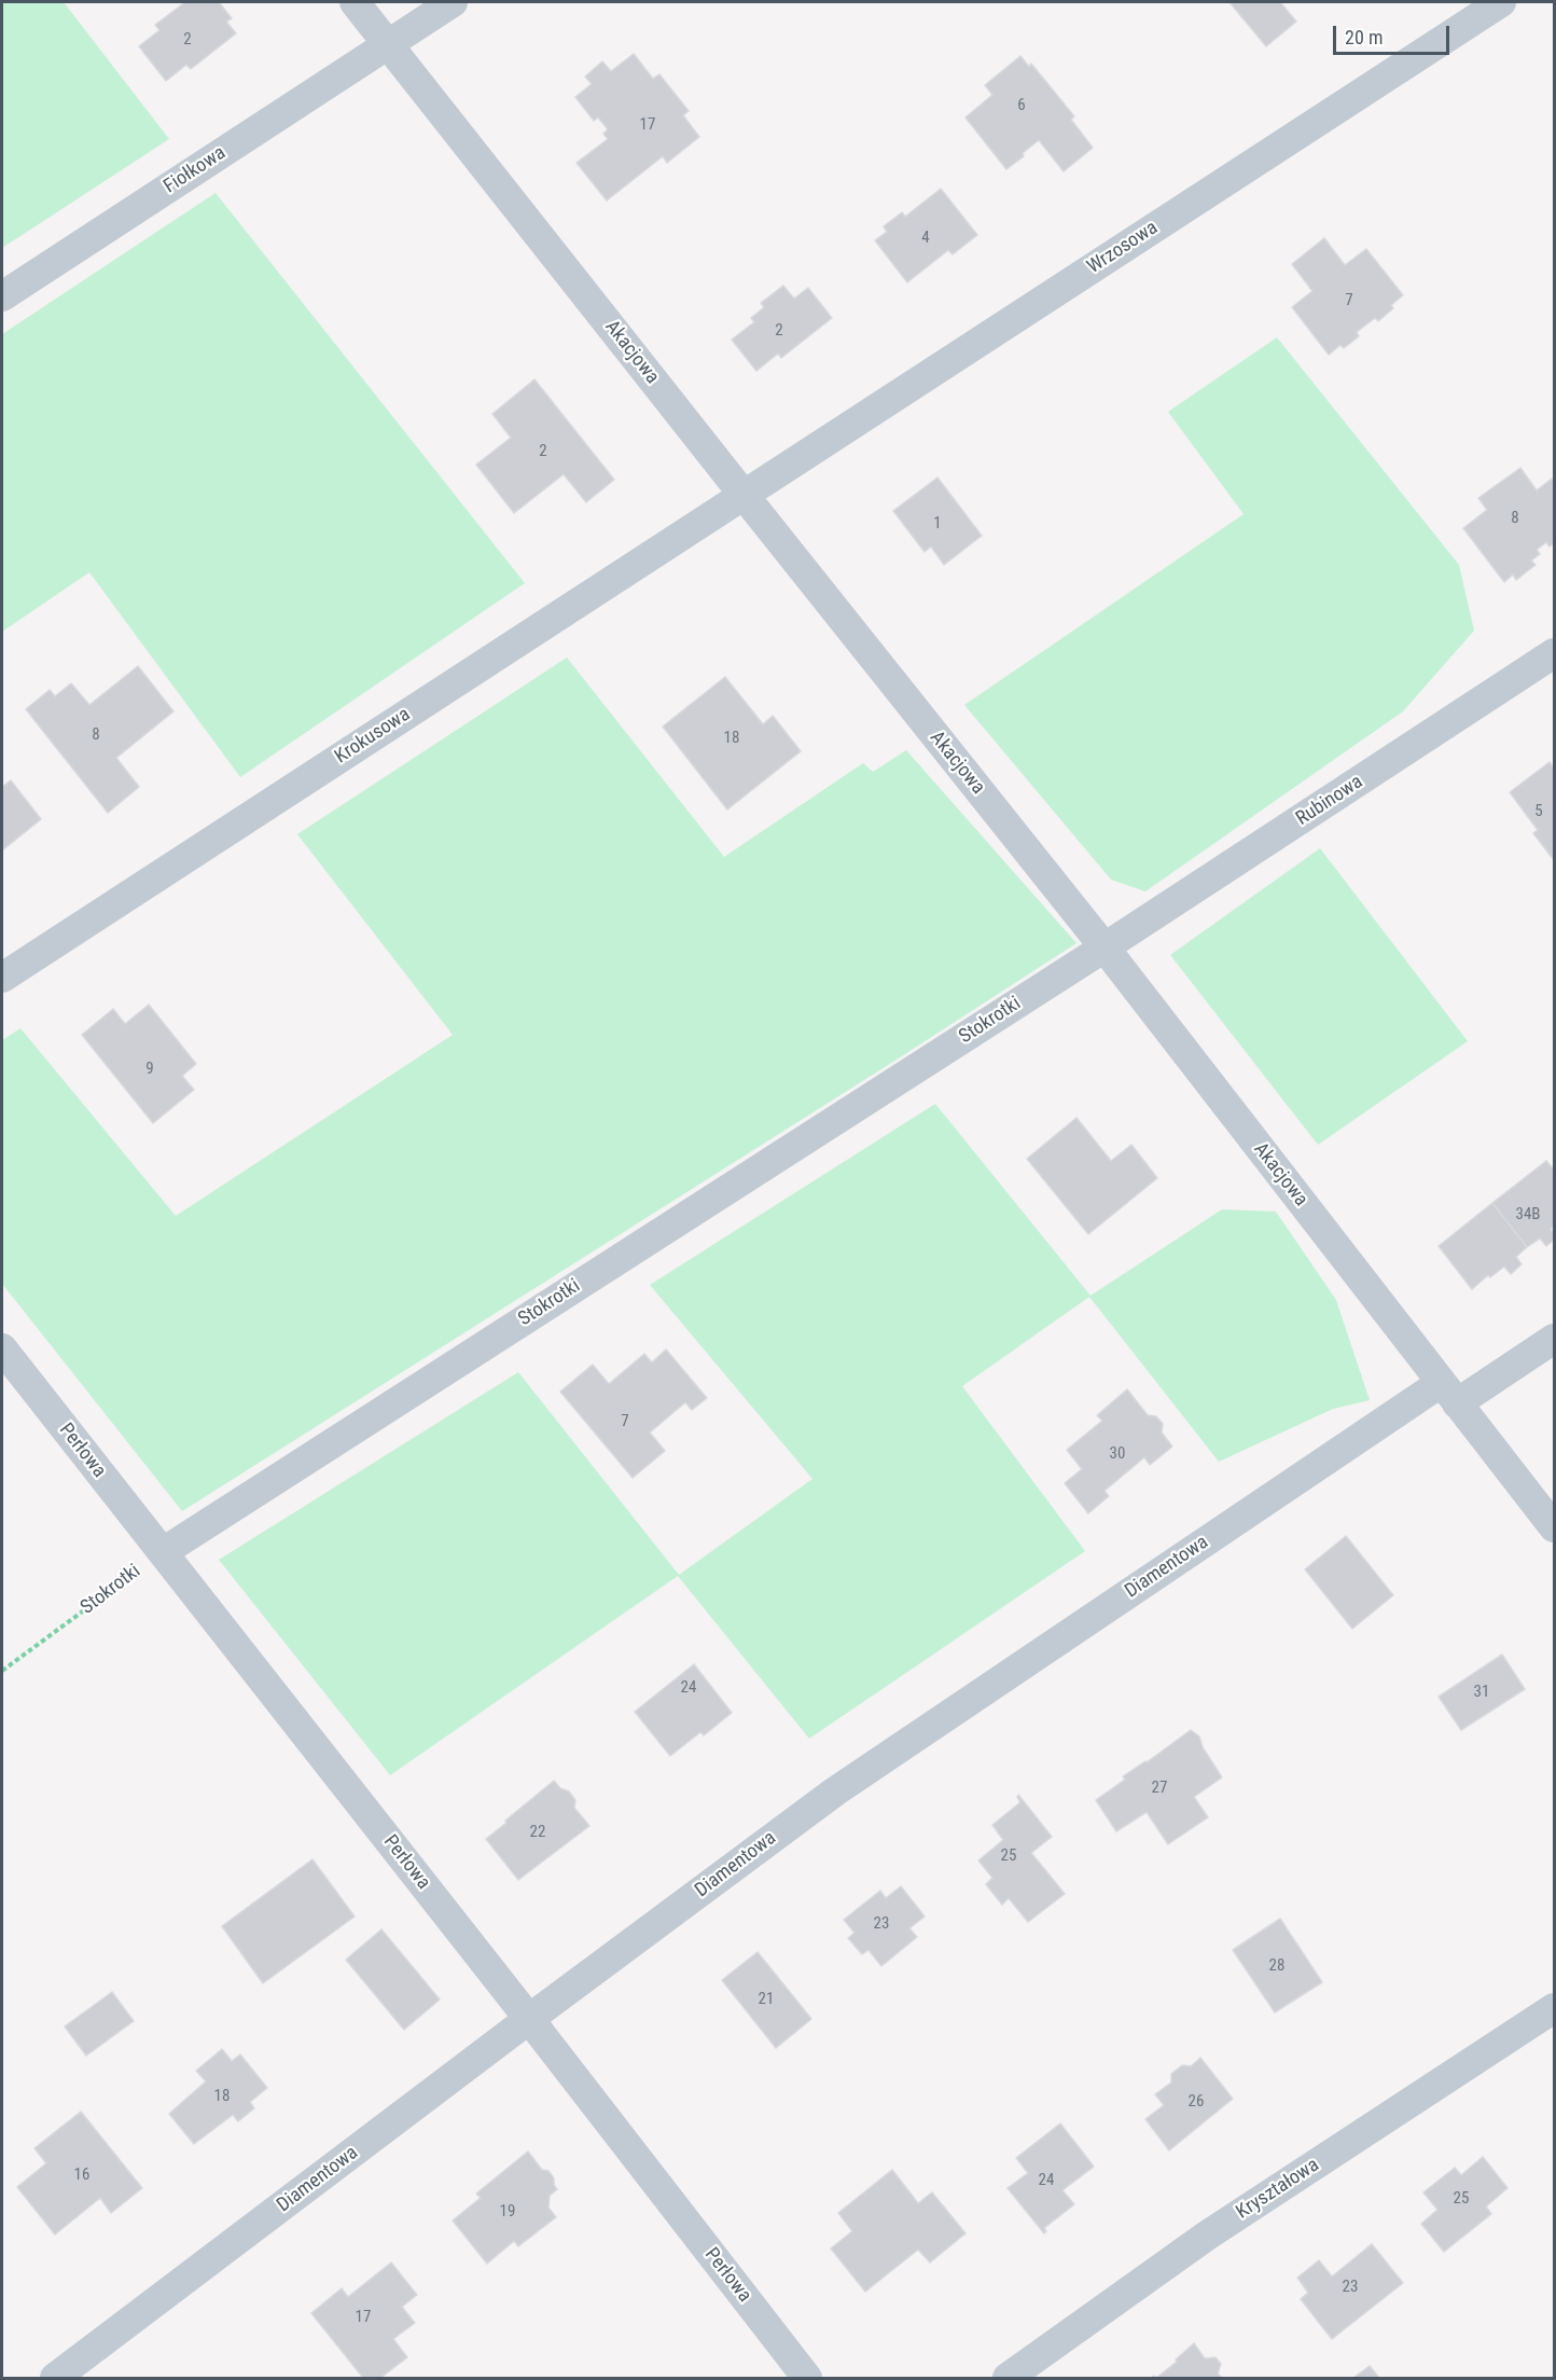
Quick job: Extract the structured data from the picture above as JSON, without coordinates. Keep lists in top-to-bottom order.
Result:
{
  "streets": {
    "street": [
      "Fiołkowa",
      "Wrzosowa",
      "Akacjowa",
      "Krokusowa",
      "Rubinowa",
      "Stokrotki",
      "Perłowa",
      "Diamentowa",
      "Kryształowa"
    ]
  },
  "crossings": [
    ["Fiołkowa", "Akacjowa"],
    ["Wrzosowa", "Akacjowa"],
    ["Wrzosowa", "Krokusowa"],
    ["Akacjowa", "Krokusowa"],
    ["Akacjowa", "Rubinowa"],
    ["Akacjowa", "Stokrotki"],
    ["Akacjowa", "Diamentowa"],
    ["Rubinowa", "Stokrotki"],
    ["Stokrotki", "Perłowa"],
    ["Perłowa", "Diamentowa"]
  ],
  "house_numbers": [
    "2",
    "6",
    "17",
    "4",
    "7",
    "2",
    "2",
    "8",
    "1",
    "8",
    "18",
    "5",
    "9",
    "34B",
    "7",
    "30",
    "24",
    "31",
    "27",
    "22",
    "25",
    "23",
    "28",
    "21",
    "18",
    "26",
    "16",
    "24",
    "25",
    "19",
    "23",
    "17"
  ],
  "scale_bar": "20 m"
}
